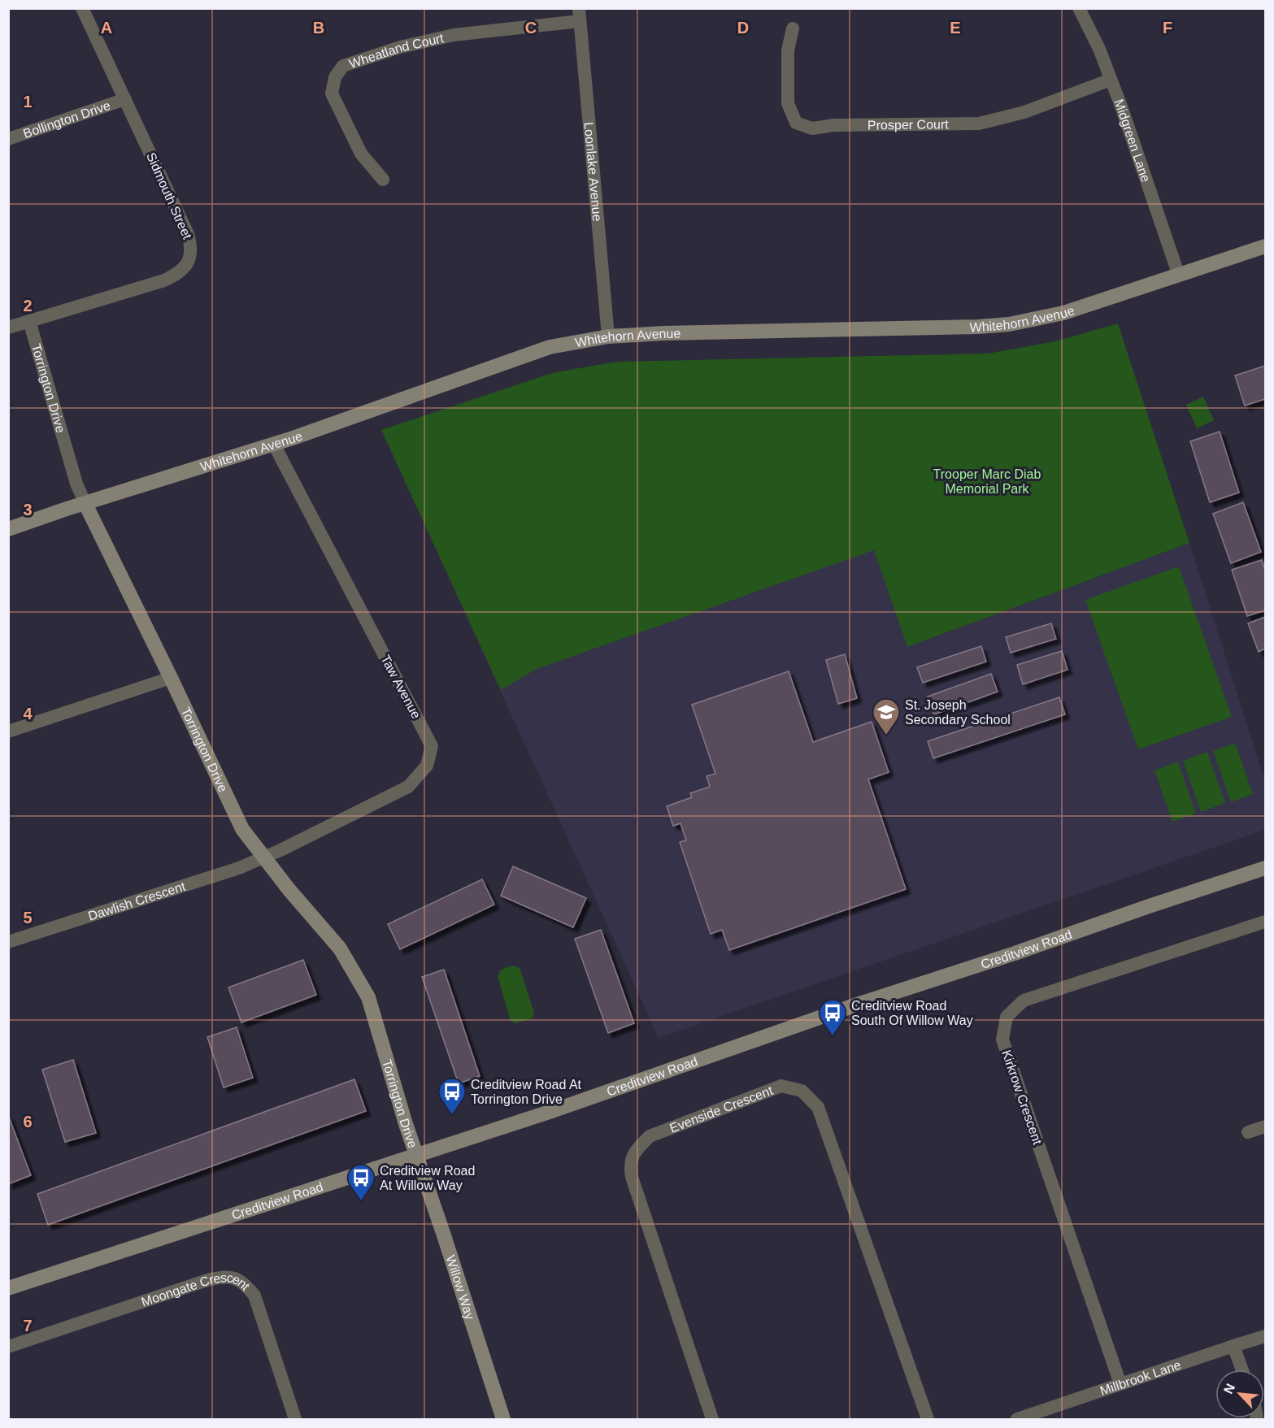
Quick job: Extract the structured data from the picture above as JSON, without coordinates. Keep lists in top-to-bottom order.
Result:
{
  "streets": {
    "street": [
      "Wheatland Court",
      "Bollington Drive",
      "Prosper Court",
      "Midgreen Lane",
      "Loonlake Avenue",
      "Sidmouth Street",
      "Whitehorn Avenue",
      "Torrington Drive",
      "Taw Avenue",
      "Dawlish Crescent",
      "Creditview Road",
      "Kirkrow Crescent",
      "Evenside Crescent",
      "Willow Way",
      "Moongate Crescent",
      "Millbrook Lane"
    ]
  },
  "crossings": [
    ["Wheatland Court", "Loonlake Avenue"],
    ["Bollington Drive", "Sidmouth Street"],
    ["Prosper Court", "Midgreen Lane"],
    ["Midgreen Lane", "Whitehorn Avenue"],
    ["Loonlake Avenue", "Whitehorn Avenue"],
    ["Sidmouth Street", "Torrington Drive"],
    ["Whitehorn Avenue", "Torrington Drive"],
    ["Whitehorn Avenue", "Taw Avenue"],
    ["Torrington Drive", "Taw Avenue"],
    ["Torrington Drive", "Dawlish Crescent"],
    ["Torrington Drive", "Creditview Road"],
    ["Torrington Drive", "Willow Way"],
    ["Taw Avenue", "Dawlish Crescent"],
    ["Creditview Road", "Willow Way"],
    ["Kirkrow Crescent", "Millbrook Lane"]
  ],
  "parks": ["Trooper Marc Diab Memorial Park"],
  "places": {
    "school or university": ["St. Joseph Secondary School"],
    "bus stop": ["Creditview Road South Of Willow Way", "Creditview Road At Torrington Drive", "Creditview Road At Willow Way"]
  },
  "north": "top left",
  "grid": {
    "columns": [
      "A",
      "B",
      "C",
      "D",
      "E",
      "F"
    ],
    "rows": [
      "1",
      "2",
      "3",
      "4",
      "5",
      "6",
      "7"
    ]
  }
}
